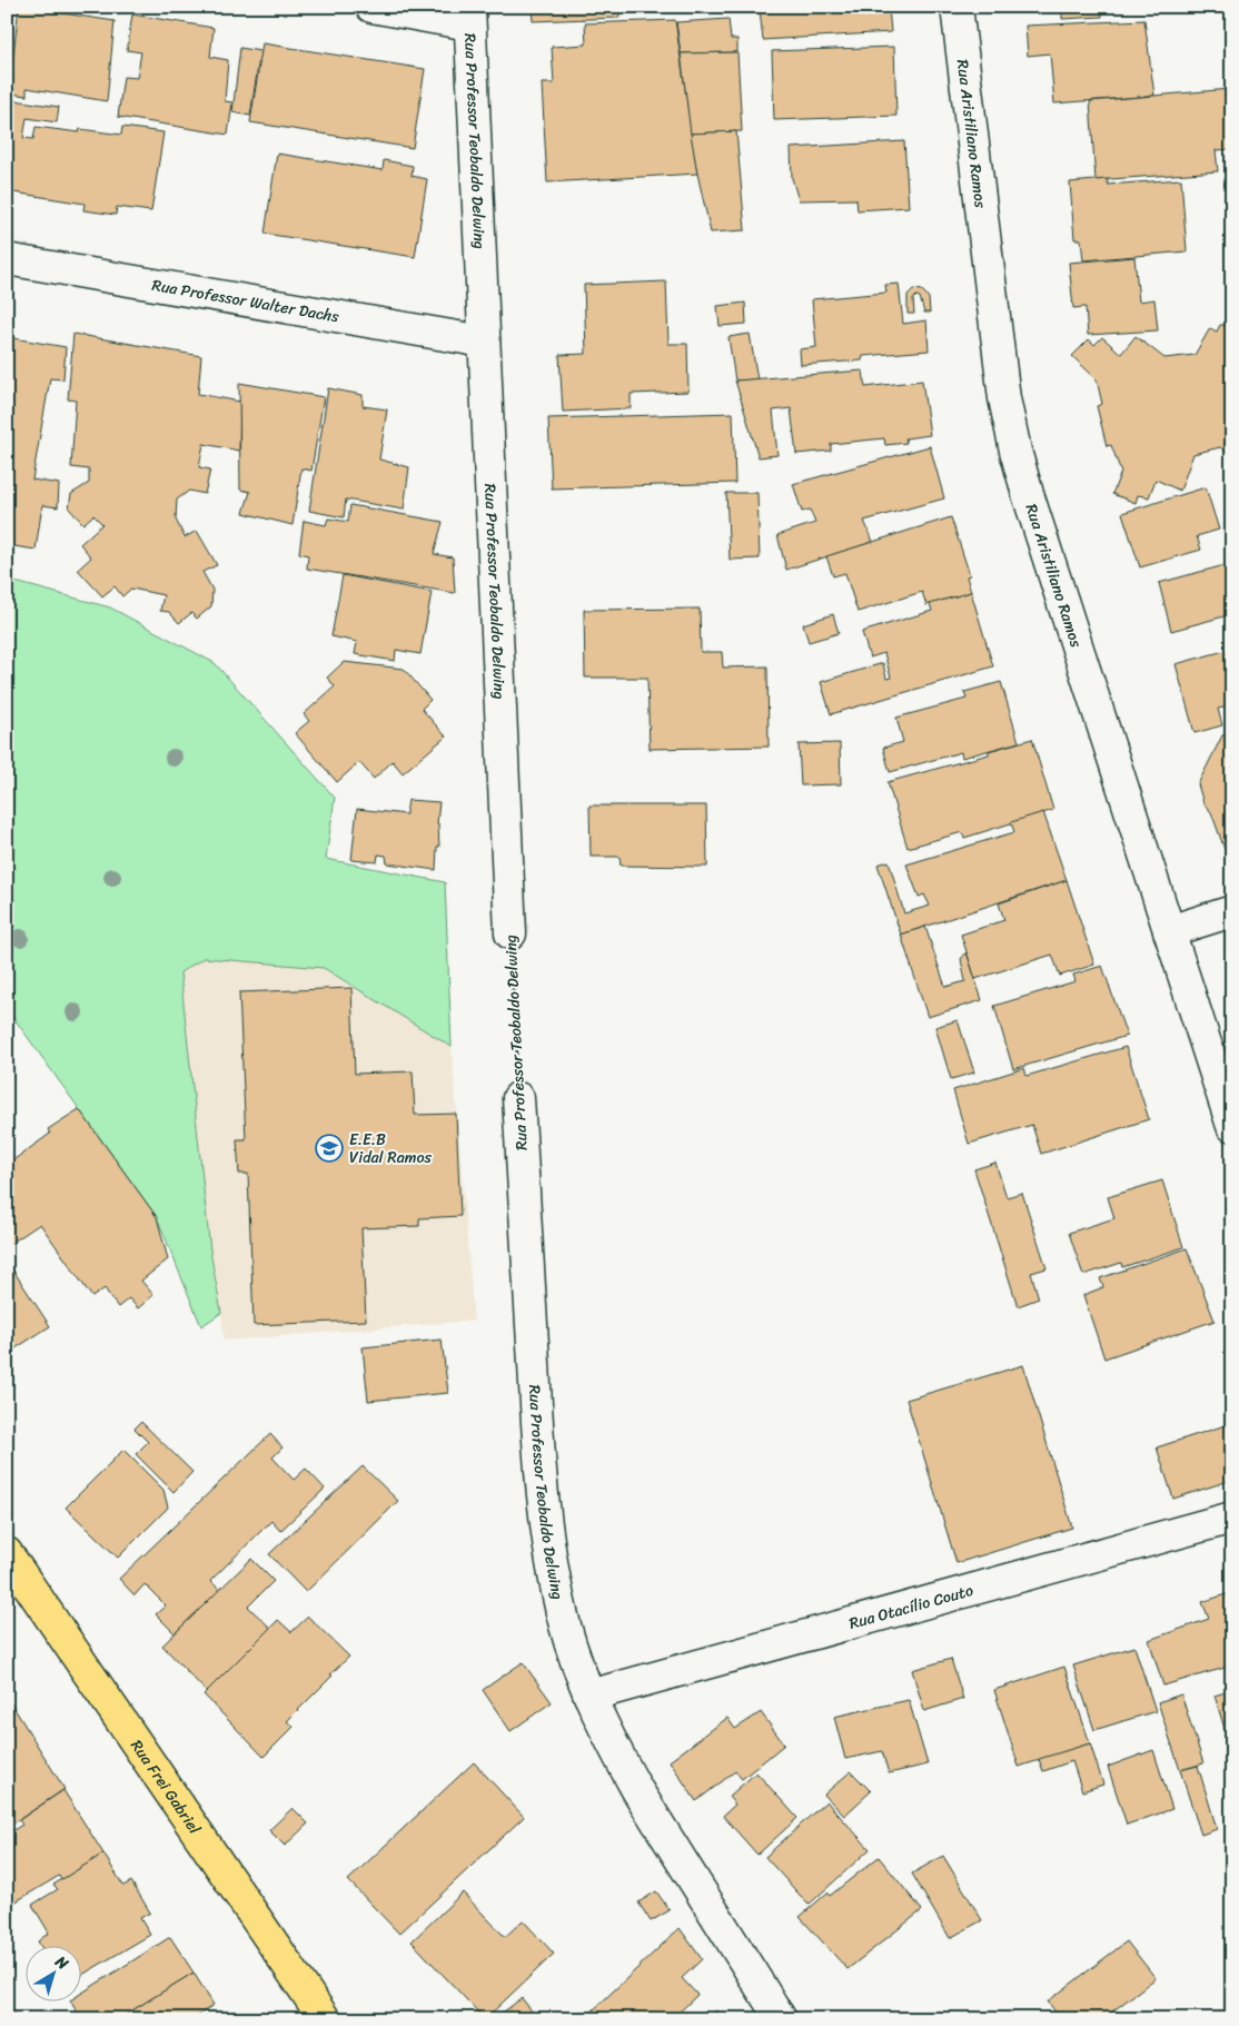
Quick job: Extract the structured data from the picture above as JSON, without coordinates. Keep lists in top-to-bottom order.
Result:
{
  "streets": {
    "main road": ["Rua Frei Gabriel"],
    "street": [
      "Rua Aristiliano Ramos",
      "Rua Professor Teobaldo Delwing",
      "Rua Professor Walter Dachs",
      "Rua Otacílio Couto"
    ]
  },
  "crossings": [
    ["Rua Professor Teobaldo Delwing", "Rua Professor Walter Dachs"],
    ["Rua Professor Teobaldo Delwing", "Rua Otacílio Couto"]
  ],
  "places": {
    "school or university": ["E.E.B Vidal Ramos"]
  },
  "north": "top right"
}
